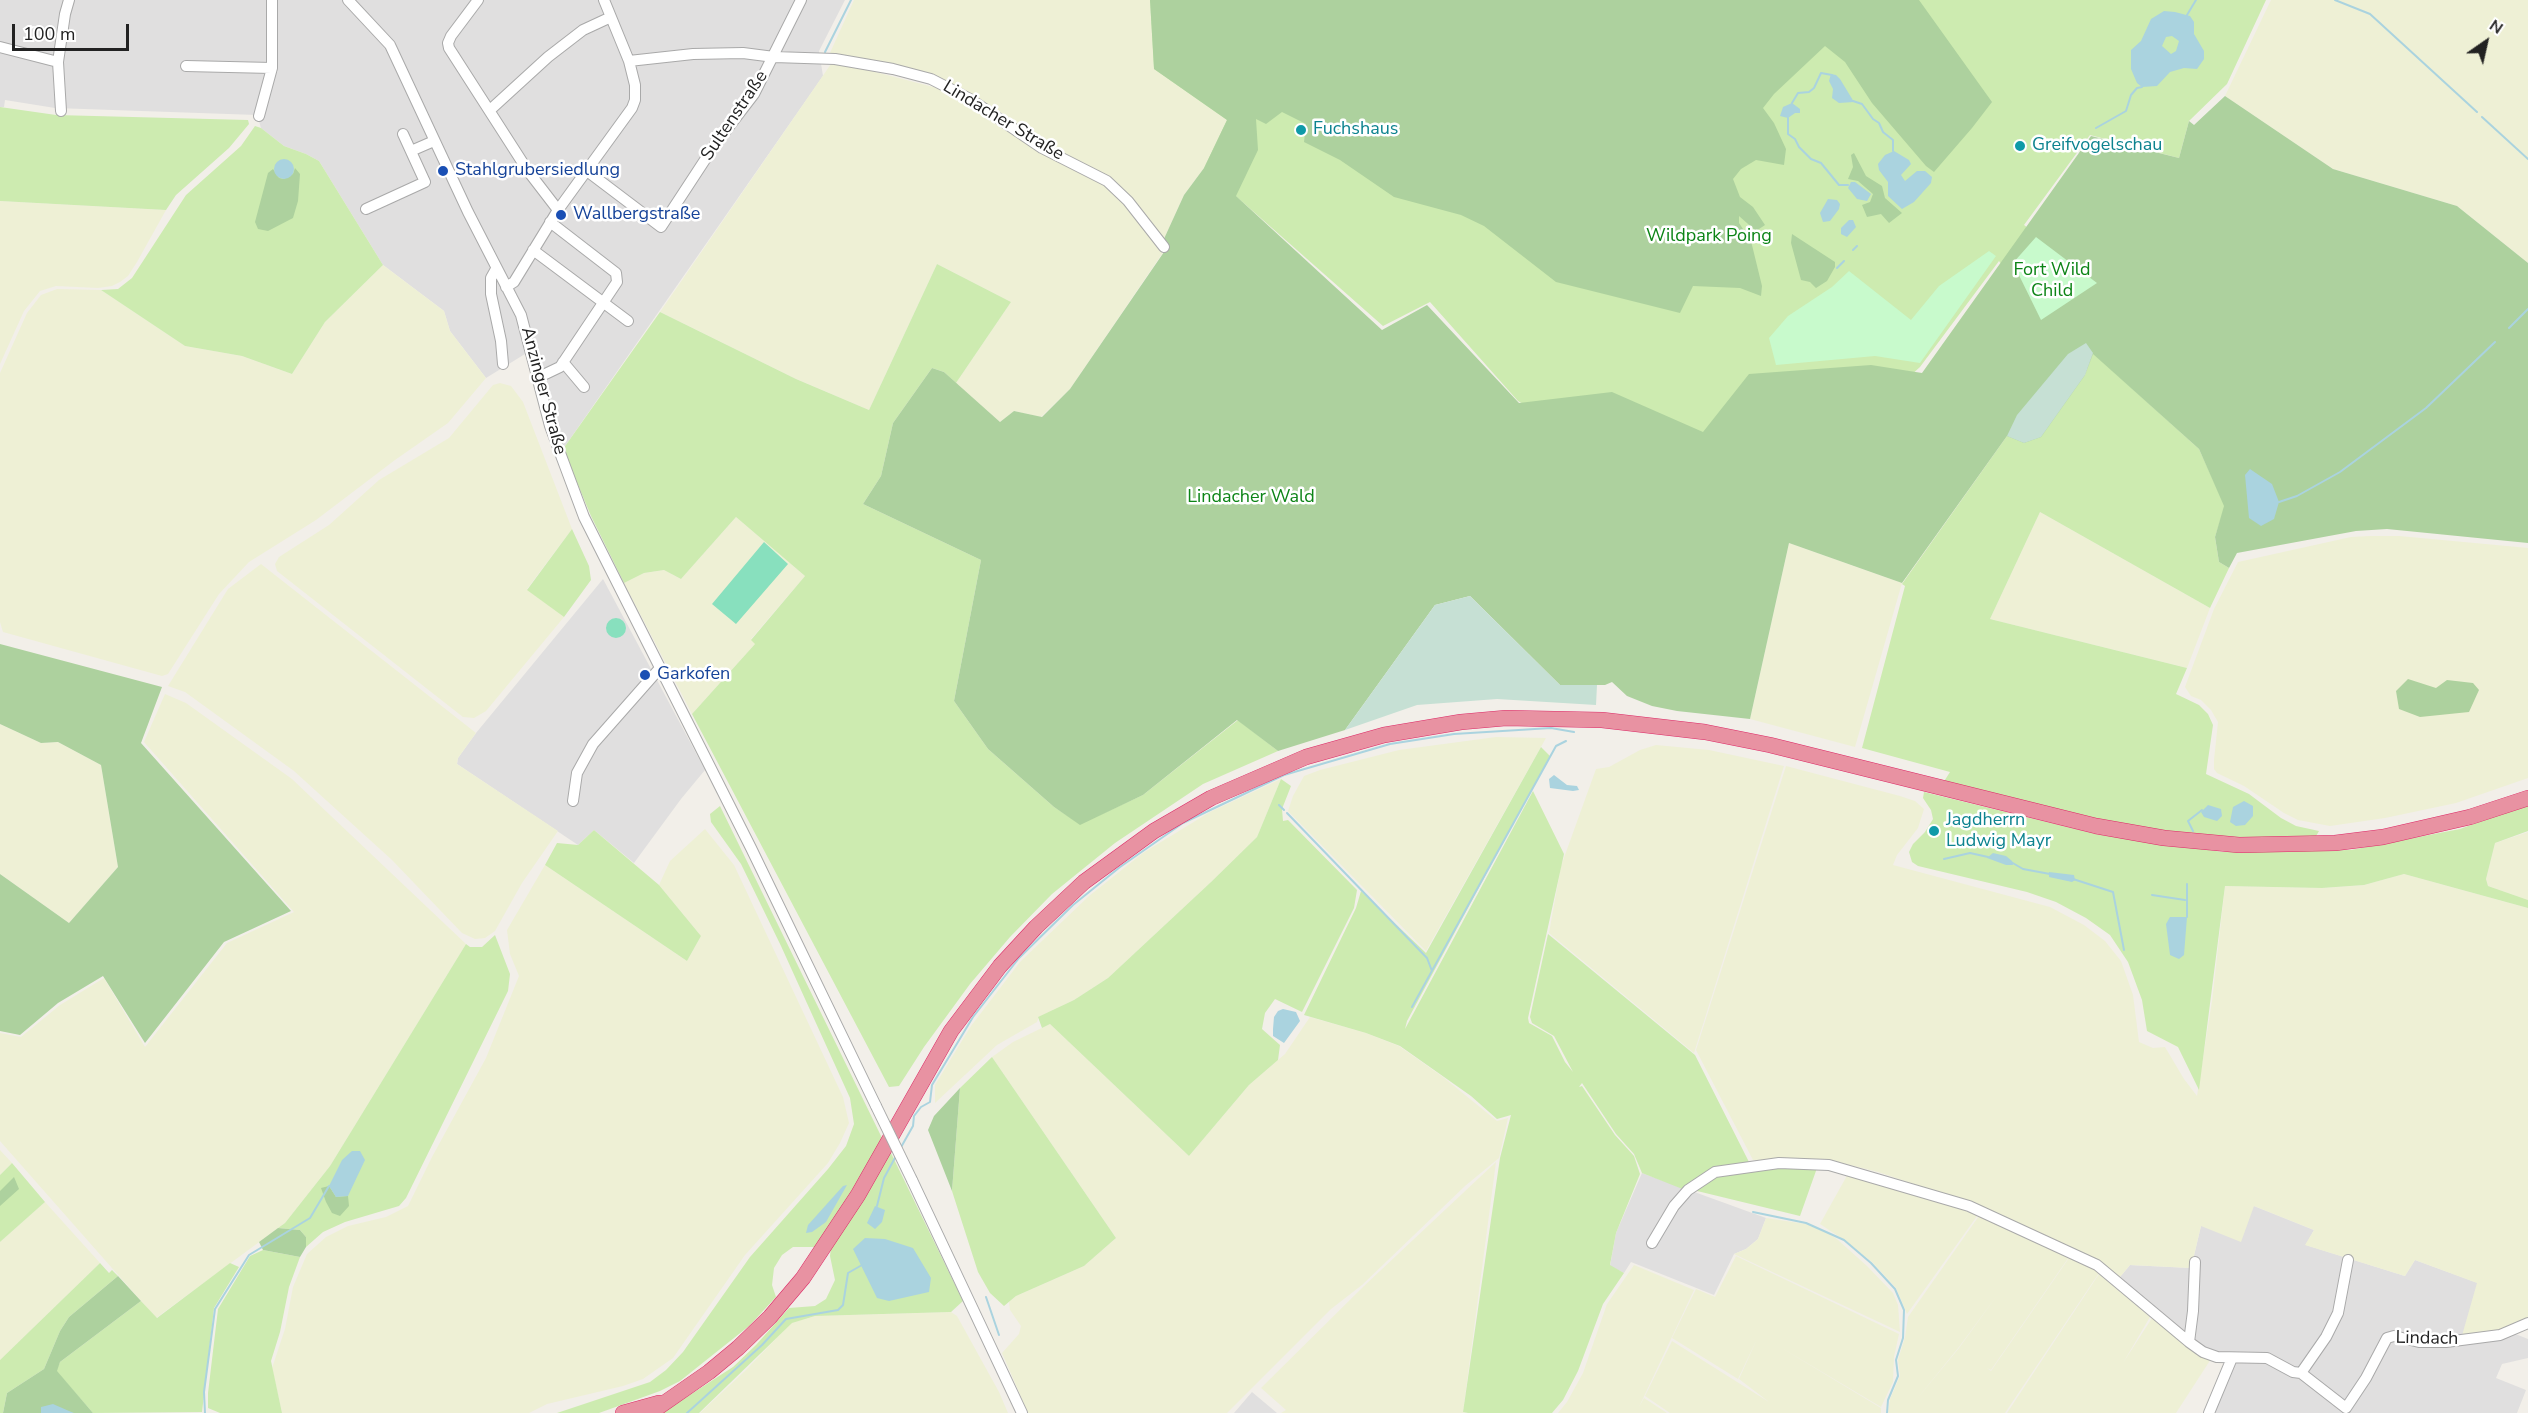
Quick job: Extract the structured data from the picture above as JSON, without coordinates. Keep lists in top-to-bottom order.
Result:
{
  "streets": {
    "street": [
      "Sultenstraße",
      "Lindacher Straße",
      "Anzinger Straße",
      "Lindach"
    ]
  },
  "crossings": [
    ["Sultenstraße", "Lindacher Straße"]
  ],
  "parks": ["Wildpark Poing", "Fort Wild Child", "Lindacher Wald"],
  "places": [
    "Fuchshaus",
    "Greifvogelschau",
    "Stahlgrubersiedlung",
    "Wallbergstraße",
    "Garkofen",
    "Jagdherrn Ludwig Mayr"
  ],
  "scale_bar": "100 m",
  "north": "top right"
}
